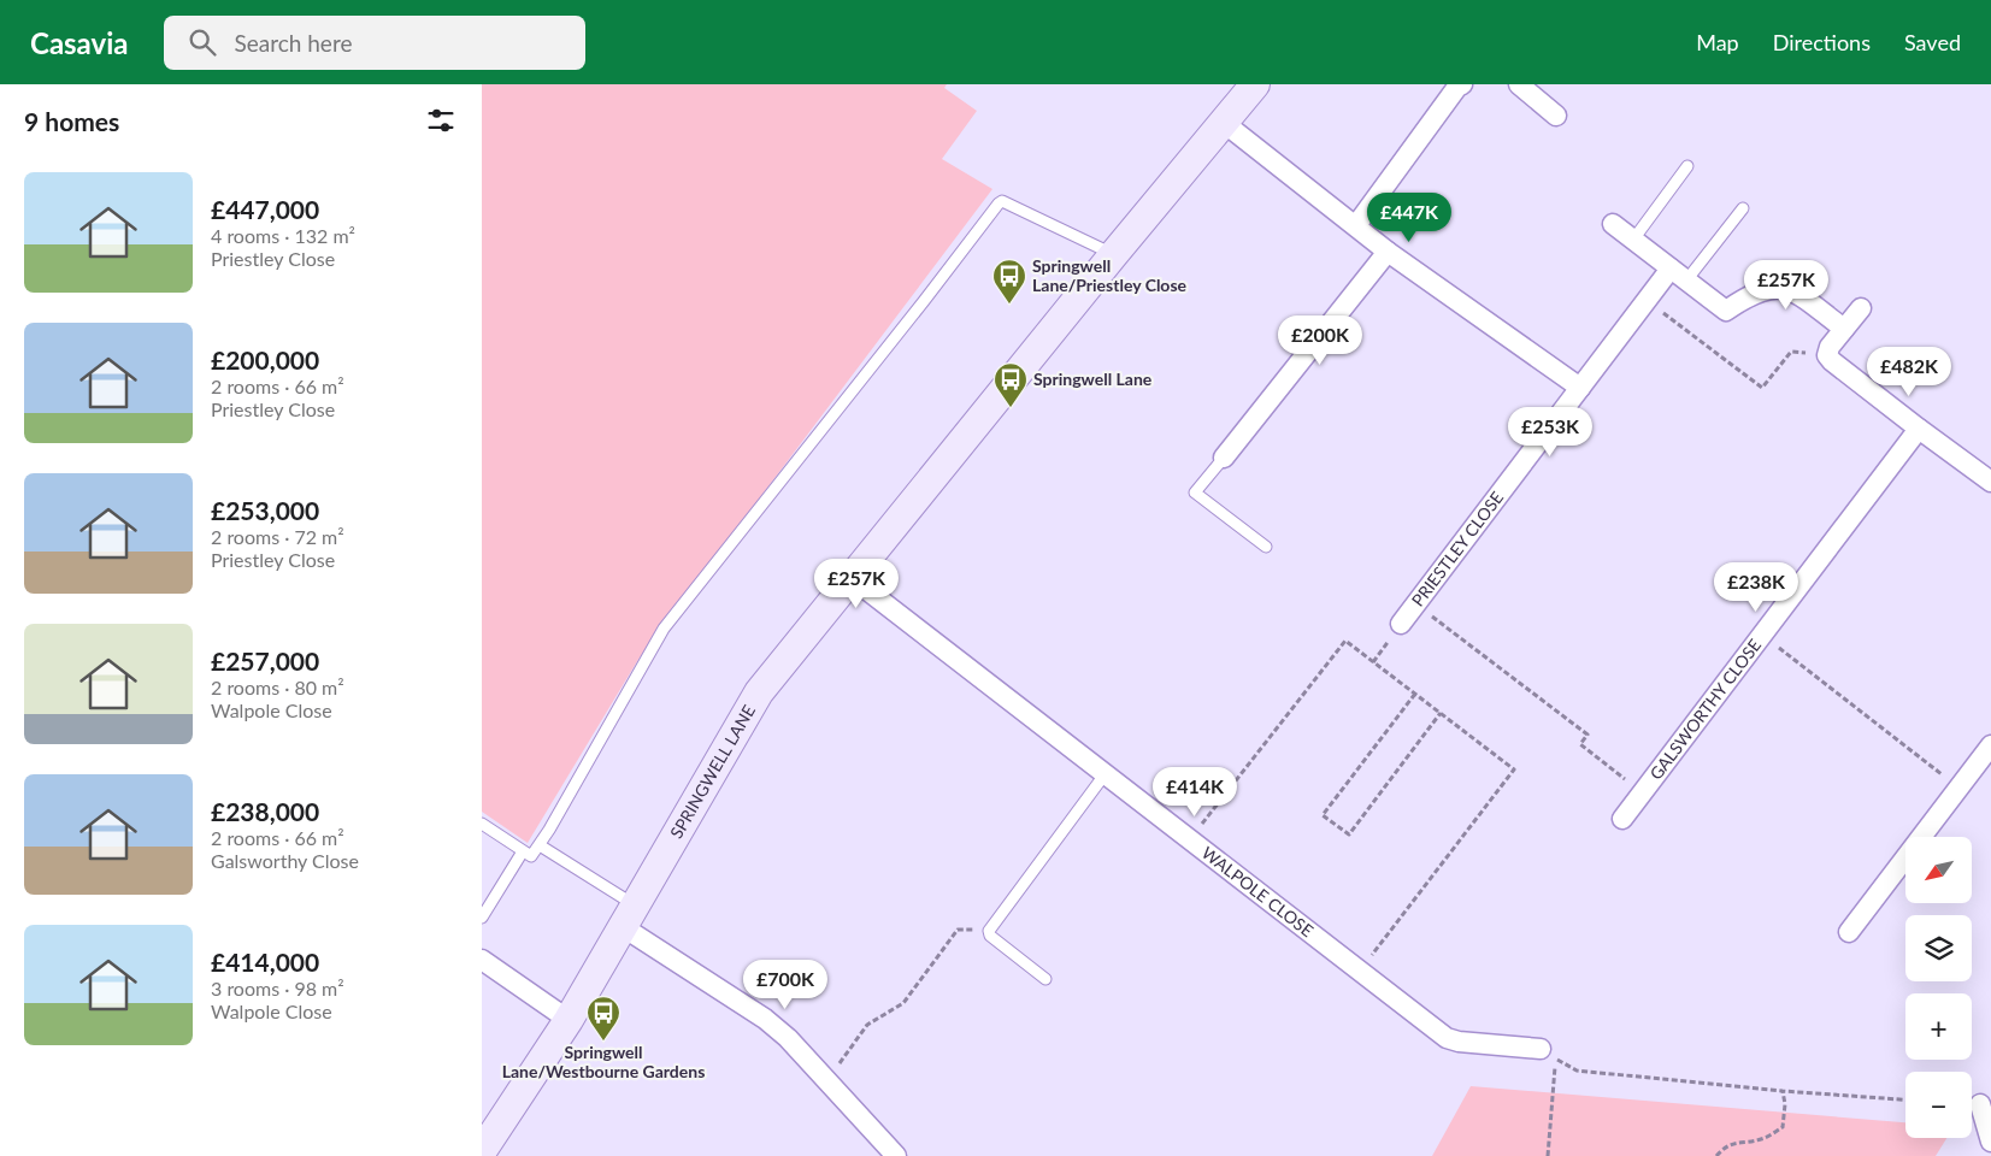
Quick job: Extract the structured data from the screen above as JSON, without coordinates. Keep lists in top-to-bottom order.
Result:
{
  "streets": {
    "street": [
      "PRIESTLEY CLOSE",
      "GALSWORTHY CLOSE",
      "SPRINGWELL LANE",
      "WALPOLE CLOSE"
    ]
  },
  "crossings": [
    ["SPRINGWELL LANE", "WALPOLE CLOSE"]
  ],
  "places": {
    "bus stop": ["Springwell Lane/Priestley Close", "Springwell Lane", "Springwell Lane/Westbourne Gardens"]
  },
  "north": "bottom left",
  "page": {
    "header": "Casavia",
    "search": "Search here",
    "nav": ["Map", "Directions", "Saved"],
    "heading": "9 homes",
    "list": [
      {
        "name": "£447,000",
        "note": "4 rooms · 132 m² · Priestley Close"
      },
      {
        "name": "£200,000",
        "note": "2 rooms · 66 m² · Priestley Close"
      },
      {
        "name": "£253,000",
        "note": "2 rooms · 72 m² · Priestley Close"
      },
      {
        "name": "£257,000",
        "note": "2 rooms · 80 m² · Walpole Close"
      },
      {
        "name": "£238,000",
        "note": "2 rooms · 66 m² · Galsworthy Close"
      },
      {
        "name": "£414,000",
        "note": "3 rooms · 98 m² · Walpole Close"
      }
    ],
    "price": [
      "£447K",
      "£257K",
      "£200K",
      "£482K",
      "£253K",
      "£257K",
      "£238K",
      "£414K",
      "£700K"
    ],
    "map_buttons": ["+", "−"]
  }
}
